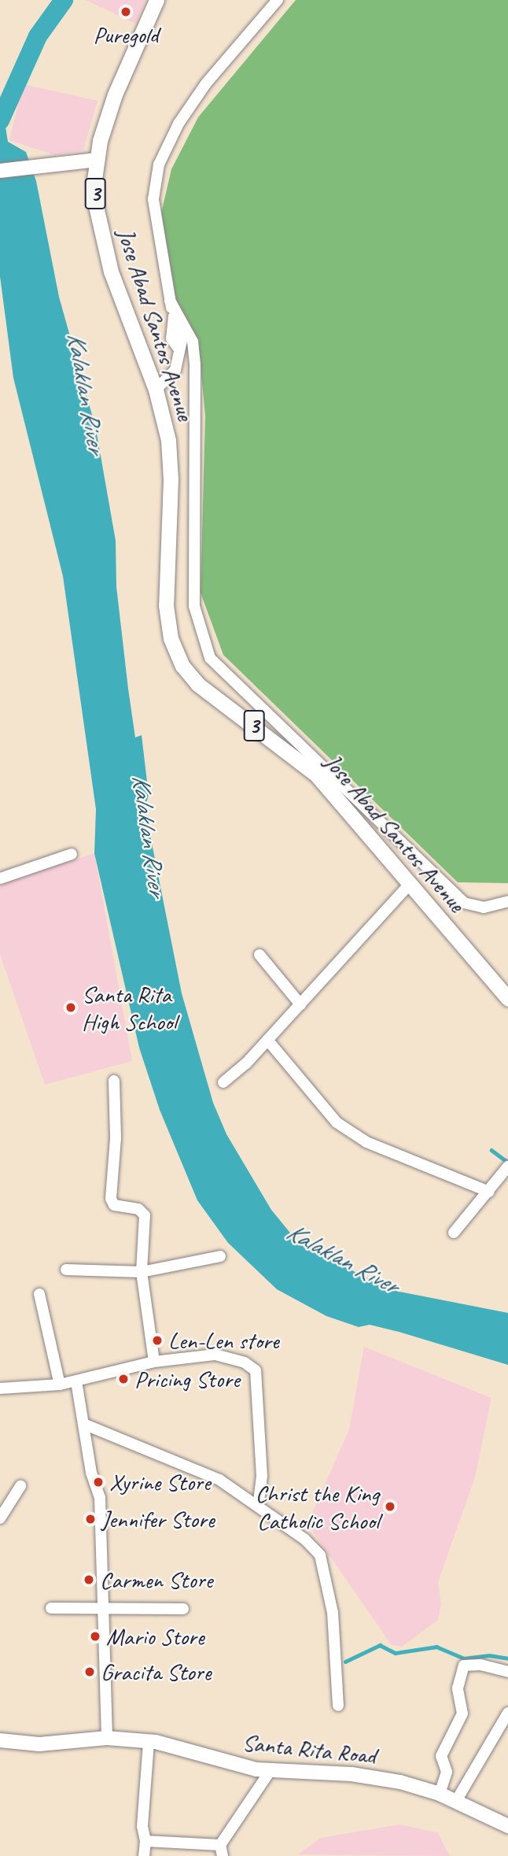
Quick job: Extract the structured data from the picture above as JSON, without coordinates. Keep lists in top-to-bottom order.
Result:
{
  "streets": {
    "highway": ["3", "Jose Abad Santos Avenue"],
    "main road": ["Santa Rita Road"]
  },
  "water": ["Kalaklan River"],
  "places": [
    "Puregold",
    "Santa Rita High School",
    "Len-Len store",
    "Pricing Store",
    "Xyrine Store",
    "Christ the King Catholic School",
    "Jennifer Store",
    "Carmen Store",
    "Mario Store",
    "Gracita Store"
  ]
}
